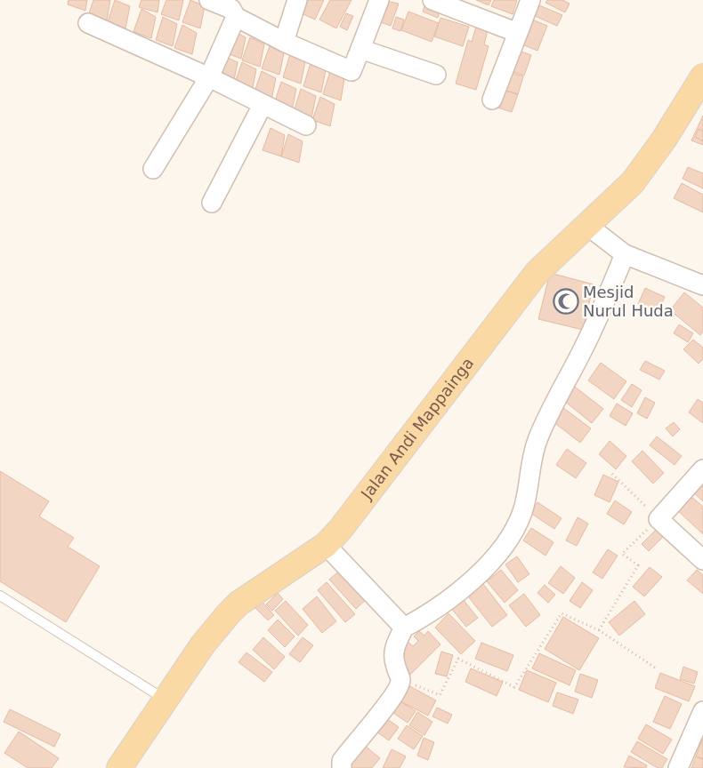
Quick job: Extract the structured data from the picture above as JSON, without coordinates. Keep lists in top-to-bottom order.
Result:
{
  "streets": {
    "main road": ["Jalan Andi Mappainga"]
  },
  "places": {
    "mosque": ["Mesjid Nurul Huda"]
  }
}
